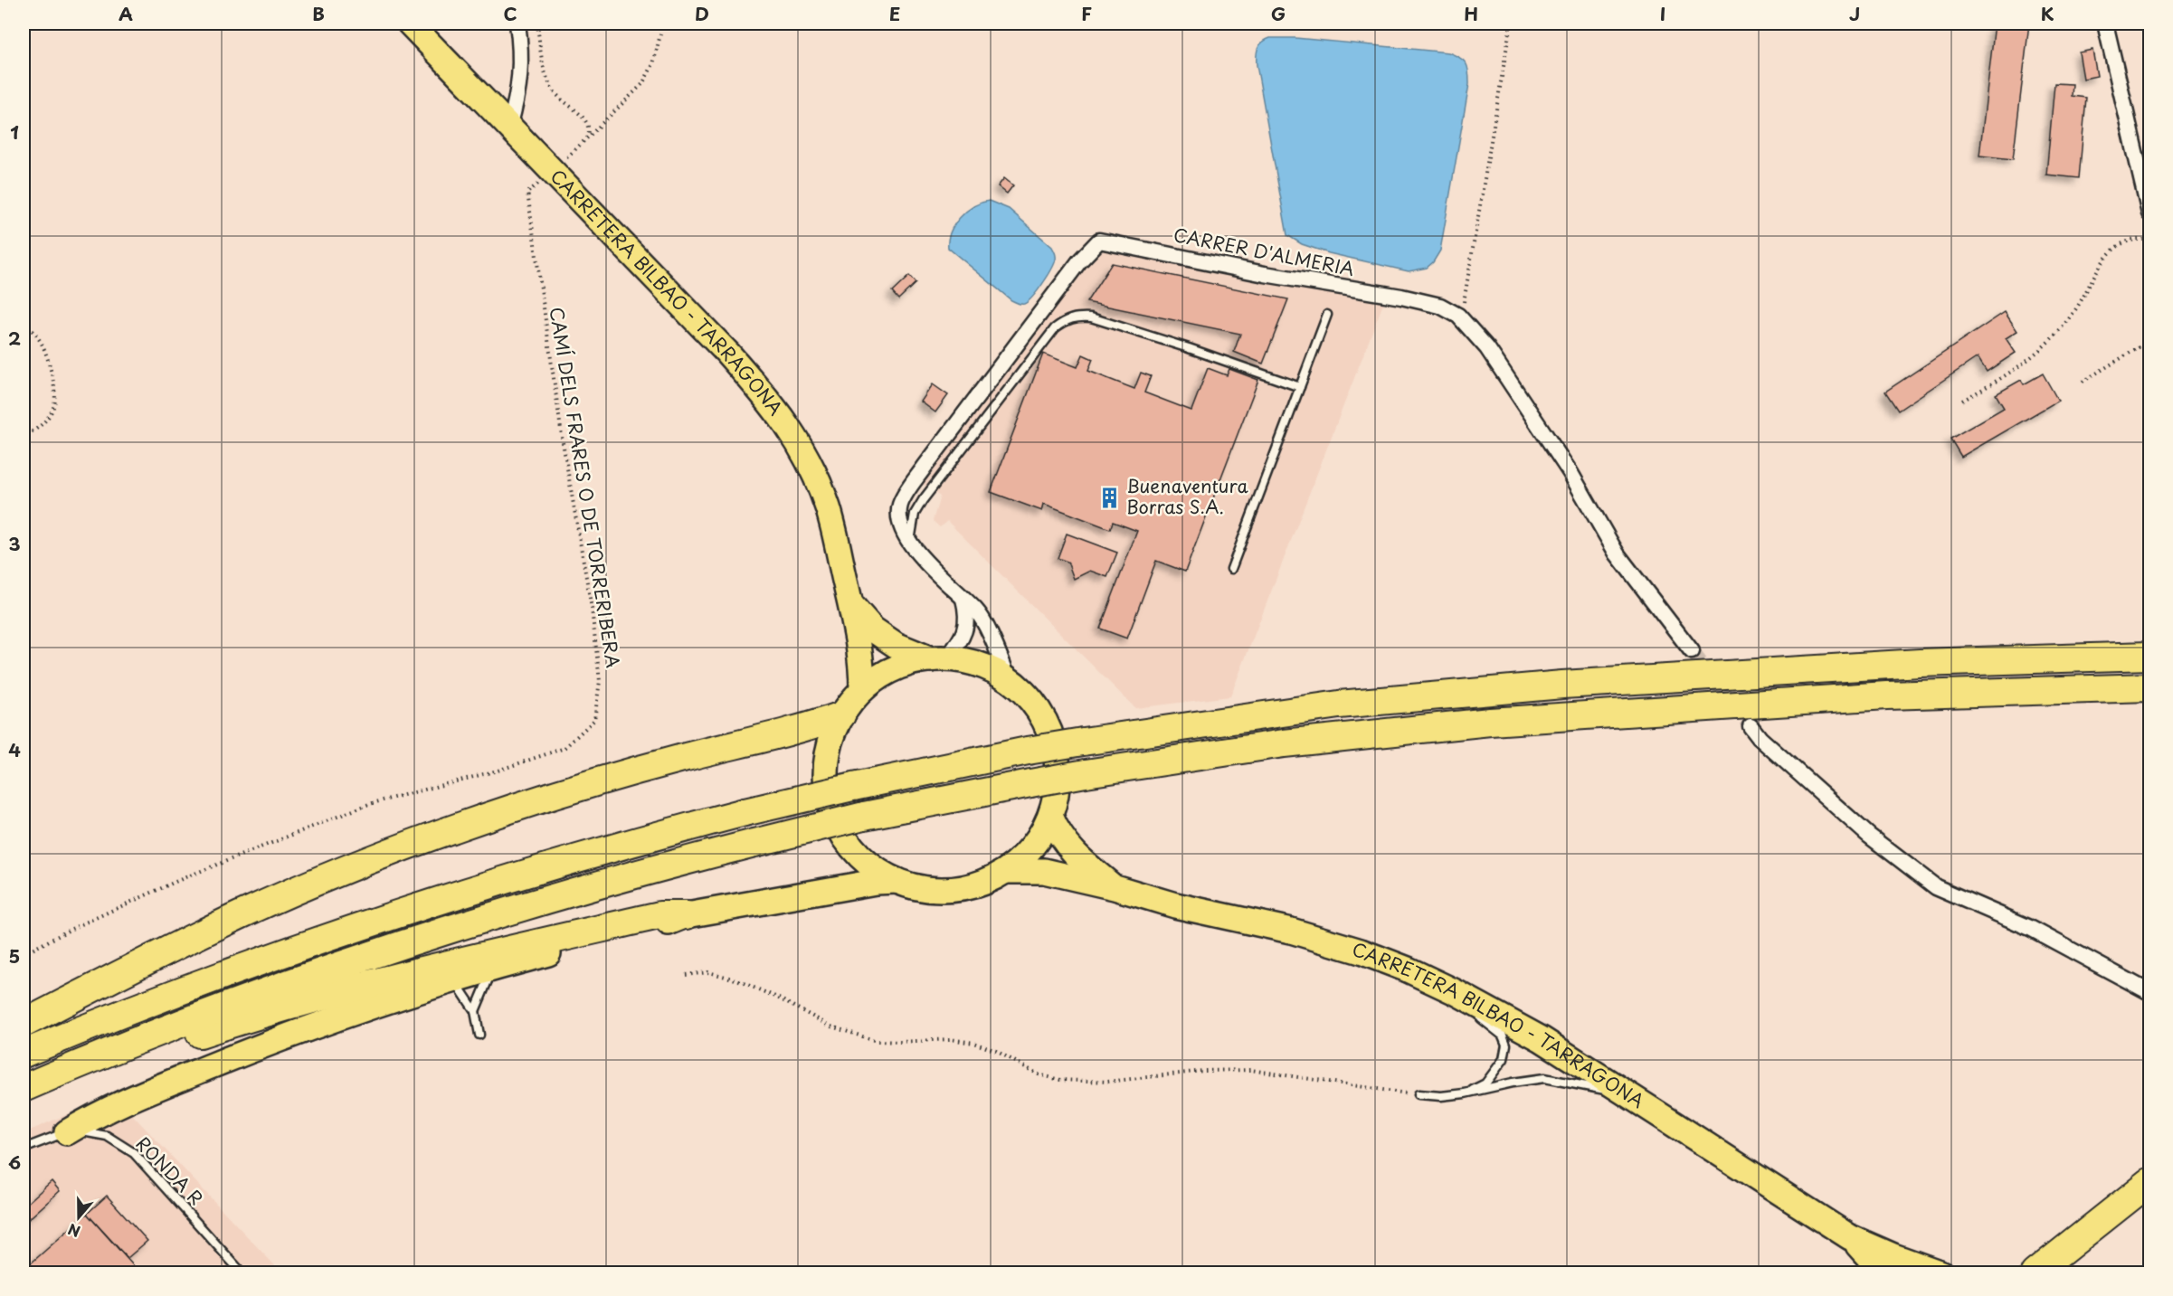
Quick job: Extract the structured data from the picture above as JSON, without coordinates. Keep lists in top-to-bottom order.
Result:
{
  "streets": {
    "main road": ["CARRETERA BILBAO - TARRAGONA"],
    "street": ["CARRER D'ALMERIA"],
    "lane": ["RONDA R"],
    "path": ["CAMÍ DELS FRARES O DE TORRERIBERA"]
  },
  "crossings": [
    ["CARRETERA BILBAO - TARRAGONA", "CAMÍ DELS FRARES O DE TORRERIBERA"]
  ],
  "places": {
    "building": ["Buenaventura Borras S.A."]
  },
  "north": "bottom",
  "grid": {
    "columns": [
      "A",
      "B",
      "C",
      "D",
      "E",
      "F",
      "G",
      "H",
      "I",
      "J",
      "K"
    ],
    "rows": [
      "1",
      "2",
      "3",
      "4",
      "5",
      "6"
    ]
  }
}
